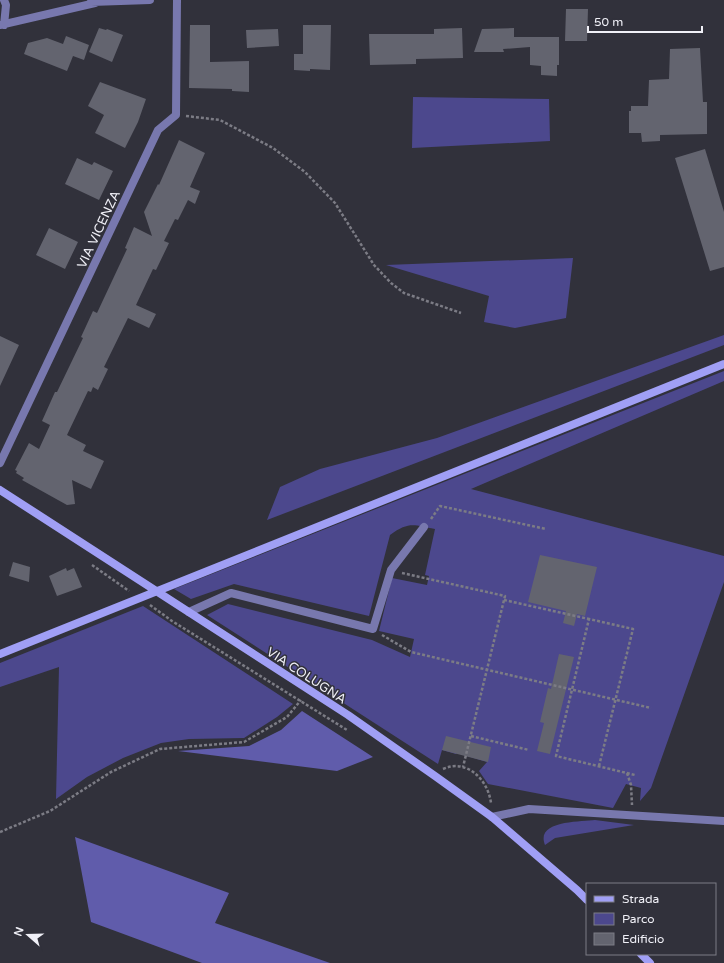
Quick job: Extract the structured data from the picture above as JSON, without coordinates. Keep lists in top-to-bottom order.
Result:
{
  "streets": {
    "main road": ["VIA COLUGNA"],
    "street": ["VIA VICENZA"]
  },
  "legend": ["Strada", "Parco", "Edificio"],
  "scale_bar": "50 m",
  "north": "left"
}
